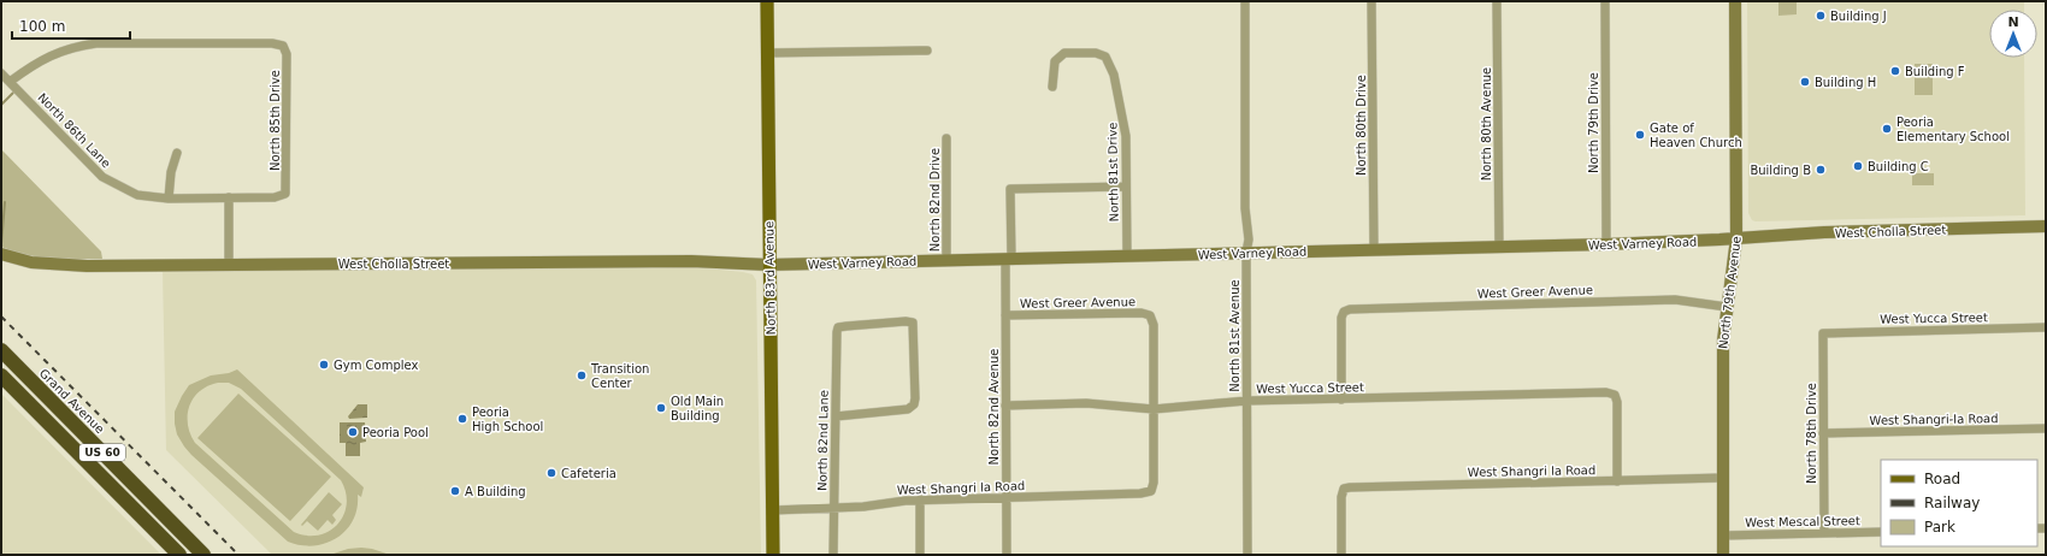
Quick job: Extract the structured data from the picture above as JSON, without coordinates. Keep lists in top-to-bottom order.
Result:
{
  "streets": {
    "highway": ["Grand Avenue", "US 60"],
    "main road": ["North 83rd Avenue"],
    "street": [
      "North 85th Drive",
      "North 79th Drive",
      "North 80th Avenue",
      "North 80th Drive",
      "North 86th Lane",
      "North 81st Drive",
      "North 82nd Drive",
      "West Cholla Street",
      "West Varney Road",
      "West Greer Avenue",
      "North 79th Avenue",
      "West Yucca Street",
      "North 81st Avenue",
      "North 82nd Avenue",
      "West Shangri-la Road",
      "North 78th Drive",
      "North 82nd Lane",
      "West Shangri la Road",
      "West Mescal Street"
    ]
  },
  "crossings": [
    ["North 85th Drive", "North 86th Lane"],
    ["North 79th Drive", "West Varney Road"],
    ["North 80th Avenue", "West Varney Road"],
    ["North 80th Drive", "West Varney Road"],
    ["North 81st Drive", "West Varney Road"],
    ["North 81st Drive", "North 82nd Avenue"],
    ["North 82nd Drive", "West Varney Road"],
    ["West Cholla Street", "West Varney Road"],
    ["West Cholla Street", "North 83rd Avenue"],
    ["West Cholla Street", "North 79th Avenue"],
    ["West Varney Road", "North 83rd Avenue"],
    ["West Varney Road", "North 79th Avenue"],
    ["West Varney Road", "North 81st Avenue"],
    ["West Varney Road", "North 82nd Avenue"],
    ["North 83rd Avenue", "West Shangri la Road"],
    ["West Greer Avenue", "North 79th Avenue"],
    ["West Greer Avenue", "West Yucca Street"],
    ["West Greer Avenue", "North 82nd Avenue"],
    ["West Greer Avenue", "West Shangri la Road"],
    ["North 79th Avenue", "West Shangri la Road"],
    ["North 79th Avenue", "West Mescal Street"],
    ["West Yucca Street", "North 81st Avenue"],
    ["West Yucca Street", "North 82nd Avenue"],
    ["West Yucca Street", "North 78th Drive"],
    ["West Yucca Street", "West Shangri la Road"],
    ["North 82nd Avenue", "West Shangri la Road"],
    ["West Shangri-la Road", "North 78th Drive"],
    ["North 78th Drive", "West Mescal Street"],
    ["North 82nd Lane", "West Shangri la Road"]
  ],
  "places": [
    "Building J",
    "Building F",
    "Building H",
    "Peoria Elementary School",
    "Gate of Heaven Church",
    "Building C",
    "Building B",
    "Gym Complex",
    "Transition Center",
    "Old Main Building",
    "Peoria High School",
    "Peoria Pool",
    "Cafeteria",
    "A Building"
  ],
  "legend": ["Road", "Railway", "Park"],
  "scale_bar": "100 m",
  "north": "top"
}
